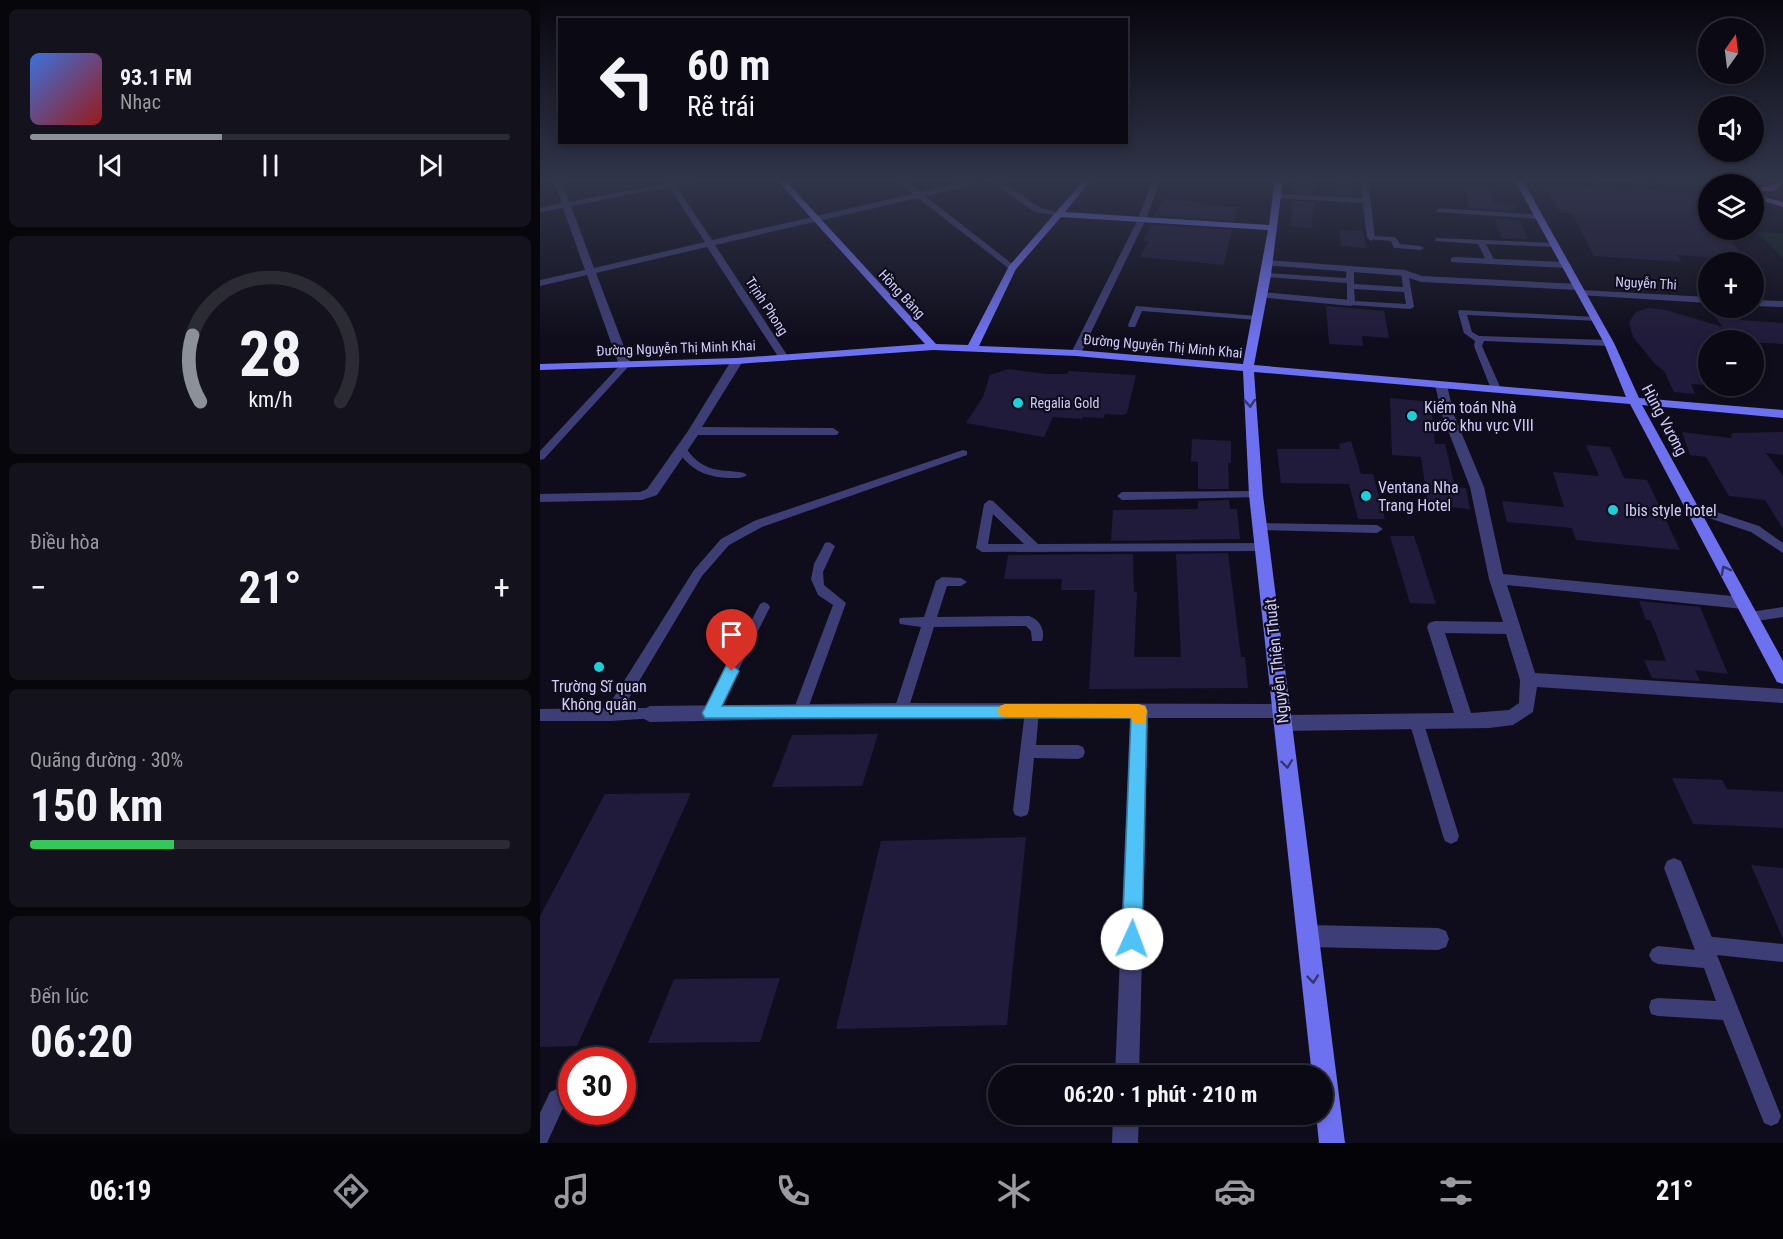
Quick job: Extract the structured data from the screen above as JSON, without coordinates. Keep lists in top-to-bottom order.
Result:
{
  "streets": {
    "street": [
      "Nguyễn Thi",
      "Hồng Bàng",
      "Trịnh Phong",
      "Đường Nguyễn Thị Minh Khai",
      "Hùng Vương",
      "Nguyễn Thiện Thuật"
    ]
  },
  "crossings": [
    ["Nguyễn Thi", "Hùng Vương"],
    ["Nguyễn Thi", "Nguyễn Thiện Thuật"],
    ["Hồng Bàng", "Đường Nguyễn Thị Minh Khai"],
    ["Trịnh Phong", "Đường Nguyễn Thị Minh Khai"],
    ["Đường Nguyễn Thị Minh Khai", "Hùng Vương"],
    ["Đường Nguyễn Thị Minh Khai", "Nguyễn Thiện Thuật"]
  ],
  "one_way": ["Nguyễn Thiện Thuật"],
  "places": [
    "Regalia Gold",
    "Kiểm toán Nhà nước khu vực VIII",
    "Ventana Nha Trang Hotel",
    "Ibis style hotel",
    "Trường Sĩ quan Không quân"
  ],
  "north": "top",
  "page": {
    "map_buttons": ["+", "−"],
    "turn": ["60 m", "Rẽ trái"],
    "song": ["93.1 FM", "Nhạc"],
    "tile": [
      "Điều hòa",
      ["Quãng đường · 30%", "150 km"],
      ["Đến lúc", "06:20"]
    ],
    "heat": ["−", "21°", "+"],
    "limit": "30",
    "trip": "06:20 · 1 phút · 210 m",
    "tabs": ["06:19", "21°"],
    "gauge": ["28", "km/h"]
  }
}
